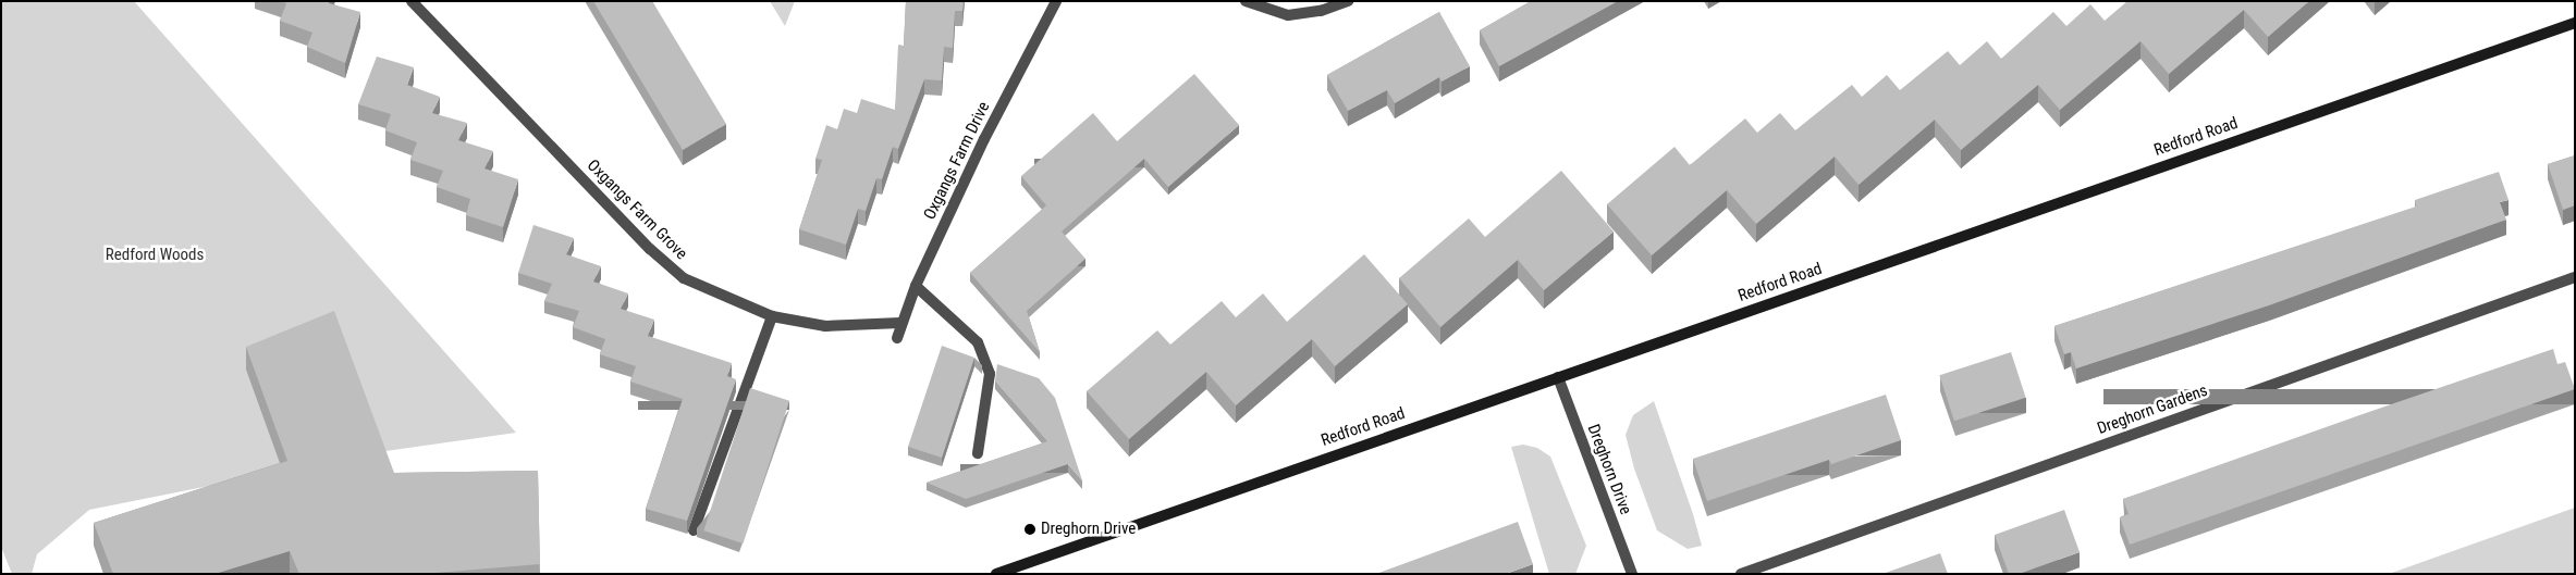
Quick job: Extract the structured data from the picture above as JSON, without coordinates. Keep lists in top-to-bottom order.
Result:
{
  "streets": {
    "main road": ["Redford Road"],
    "street": [
      "Oxgangs Farm Drive",
      "Oxgangs Farm Grove",
      "Dreghorn Gardens",
      "Dreghorn Drive"
    ]
  },
  "crossings": [
    ["Redford Road", "Dreghorn Drive"],
    ["Oxgangs Farm Drive", "Oxgangs Farm Grove"]
  ],
  "parks": ["Redford Woods"],
  "places": ["Dreghorn Drive"]
}
